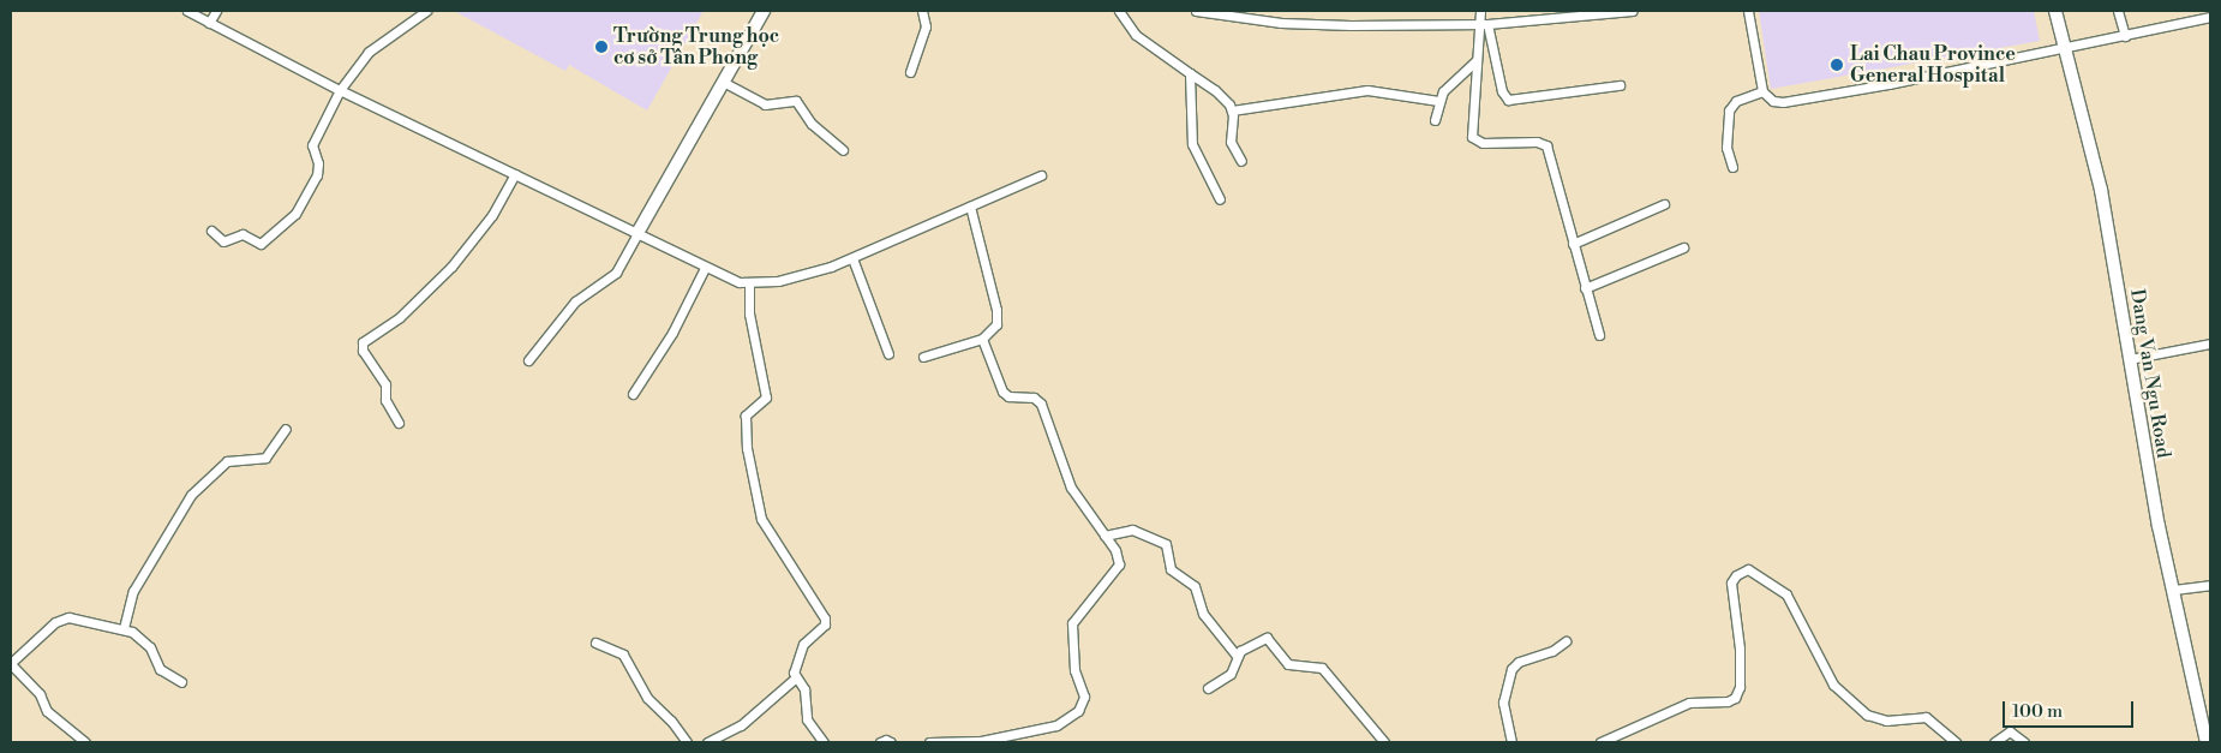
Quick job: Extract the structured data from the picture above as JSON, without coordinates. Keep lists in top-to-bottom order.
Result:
{
  "streets": {
    "main road": ["Dang Van Ngu Road"]
  },
  "places": ["Trường Trung học cơ sở Tân Phong", "Lai Chau Province General Hospital"],
  "scale_bar": "100 m"
}
